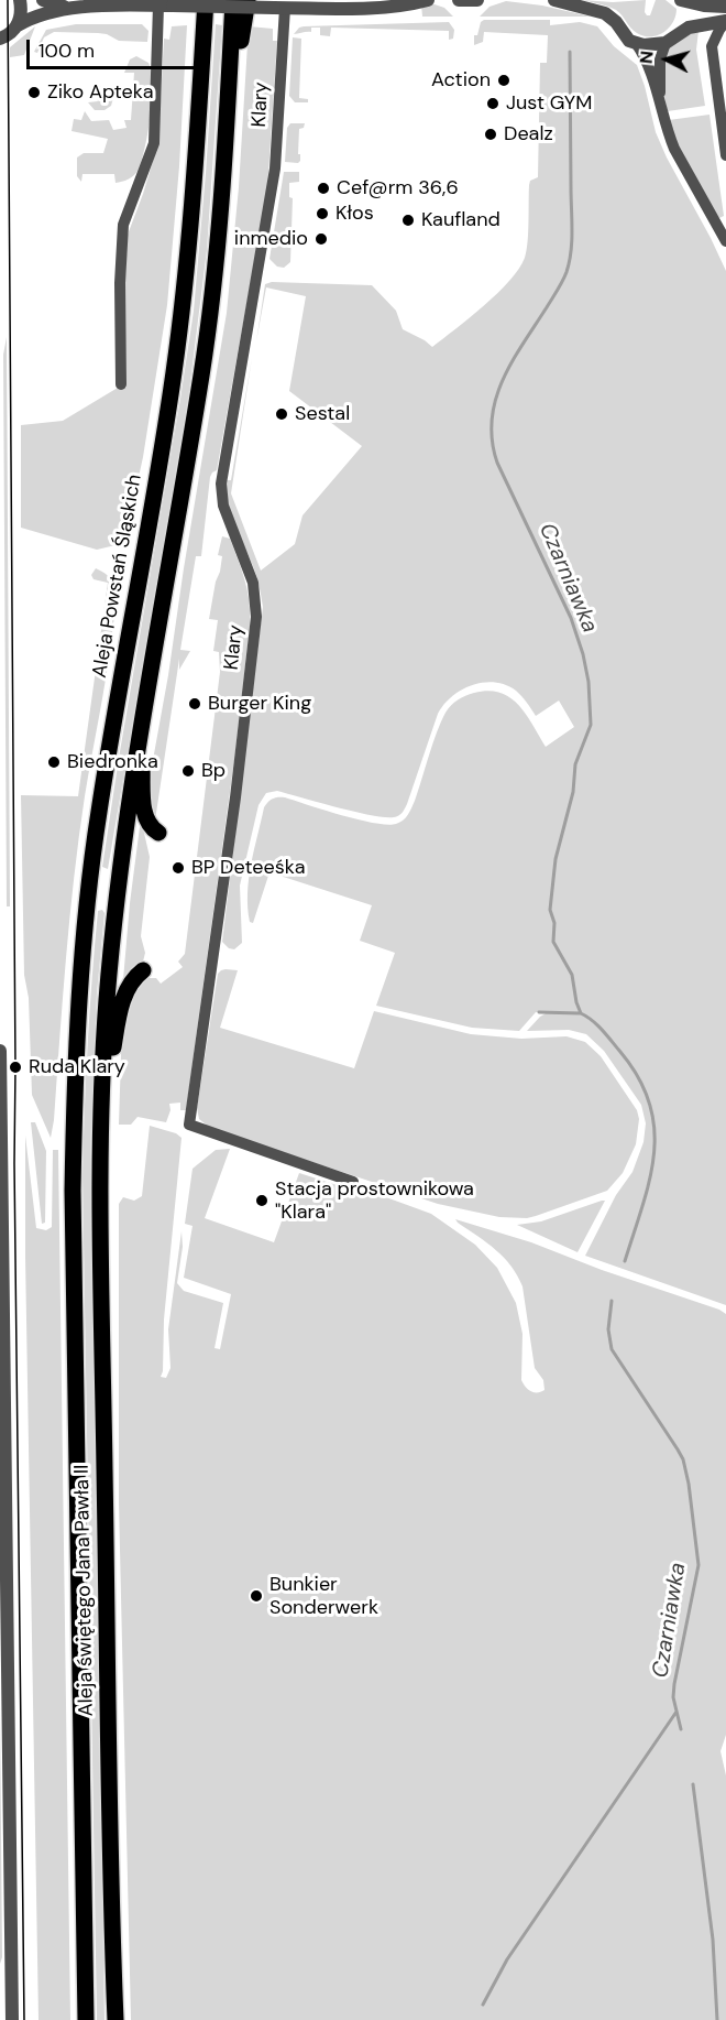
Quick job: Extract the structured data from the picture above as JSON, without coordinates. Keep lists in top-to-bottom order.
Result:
{
  "streets": {
    "main road": ["Aleja Powstań Śląskich", "Aleja świętego Jana Pawła II"],
    "street": ["Klary"]
  },
  "crossings": [
    ["Aleja Powstań Śląskich", "Aleja świętego Jana Pawła II"]
  ],
  "water": ["Czarniawka"],
  "places": [
    "Action",
    "Ziko Apteka",
    "Just GYM",
    "Dealz",
    "Cef@rm 36,6",
    "Kłos",
    "Kaufland",
    "inmedio",
    "Sestal",
    "Burger King",
    "Biedronka",
    "Bp",
    "BP Deteeśka",
    "Ruda Klary",
    "Stacja prostownikowa \"Klara\"",
    "Bunkier Sonderwerk"
  ],
  "scale_bar": "100 m",
  "north": "left"
}
